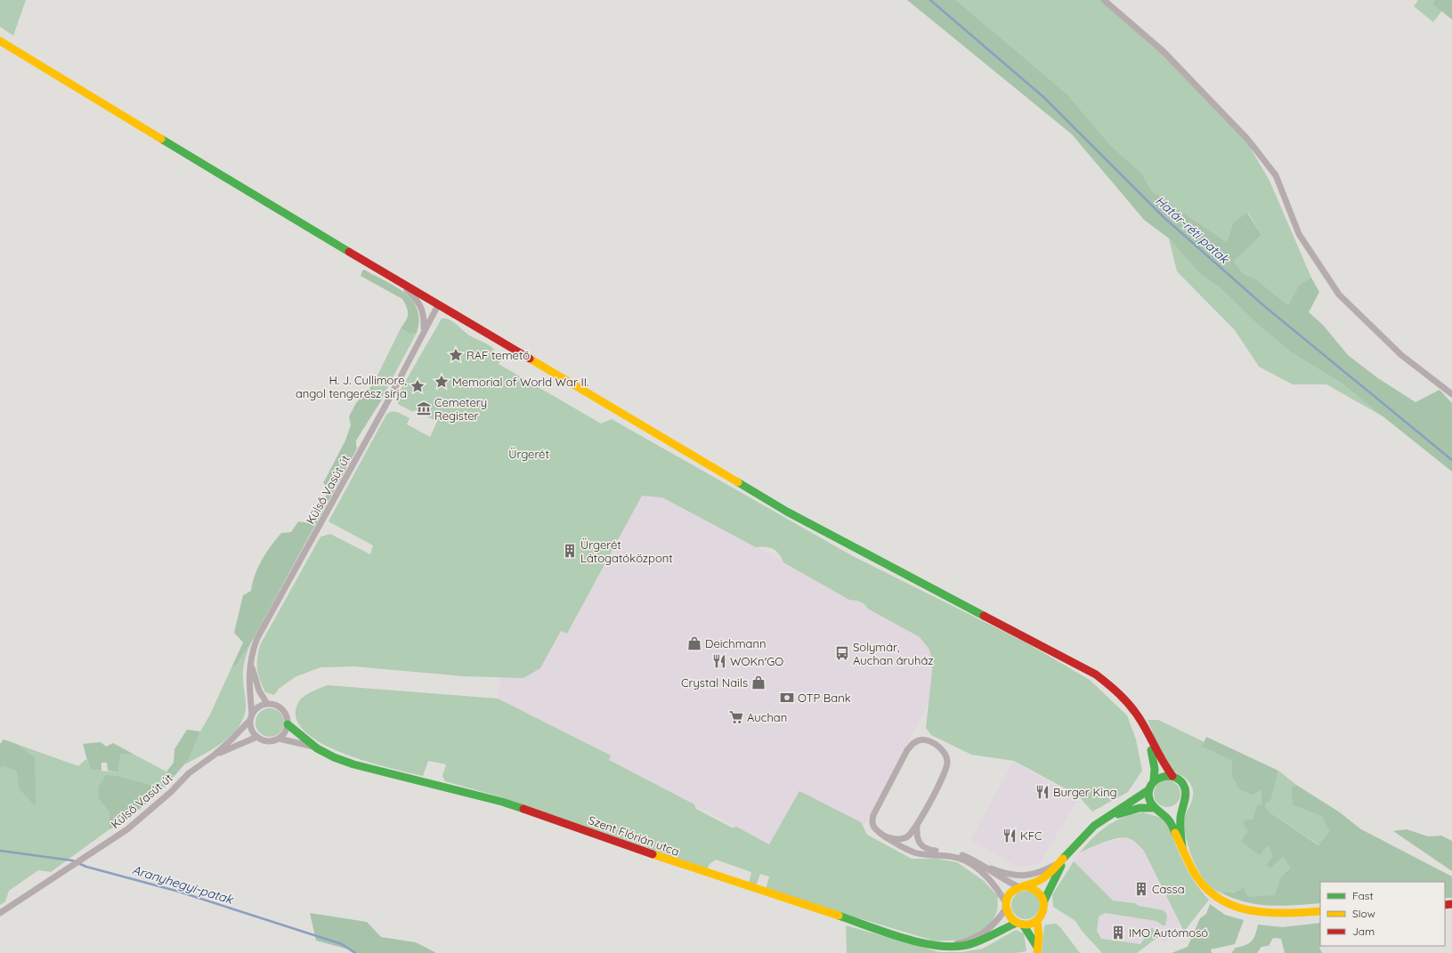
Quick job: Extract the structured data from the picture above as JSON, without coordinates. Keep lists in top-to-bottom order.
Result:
{
  "streets": {
    "main road": ["Szent Flórián utca"],
    "street": ["Külső Vasút út"]
  },
  "crossings": [
    ["Külső Vasút út", "Szent Flórián utca"]
  ],
  "water": ["Határ-réti patak", "Aranyhegyi-patak"],
  "parks": ["Ürgerét"],
  "places": {
    "place": ["RAF temető", "Memorial of World War II.", "H. J. Cullimore, angol tengerész sírja"],
    "museum": ["Cemetery Register"],
    "building": ["Ürgerét Látogatóközpont", "Cassa", "IMO Autómosó"],
    "shop": ["Deichmann", "Crystal Nails"],
    "bus stop": ["Solymár, Auchan áruház"],
    "restaurant": ["WOKn'GO", "Burger King", "KFC"],
    "bank": ["OTP Bank"],
    "supermarket": ["Auchan"]
  },
  "legend": ["Fast", "Slow", "Jam"]
}
